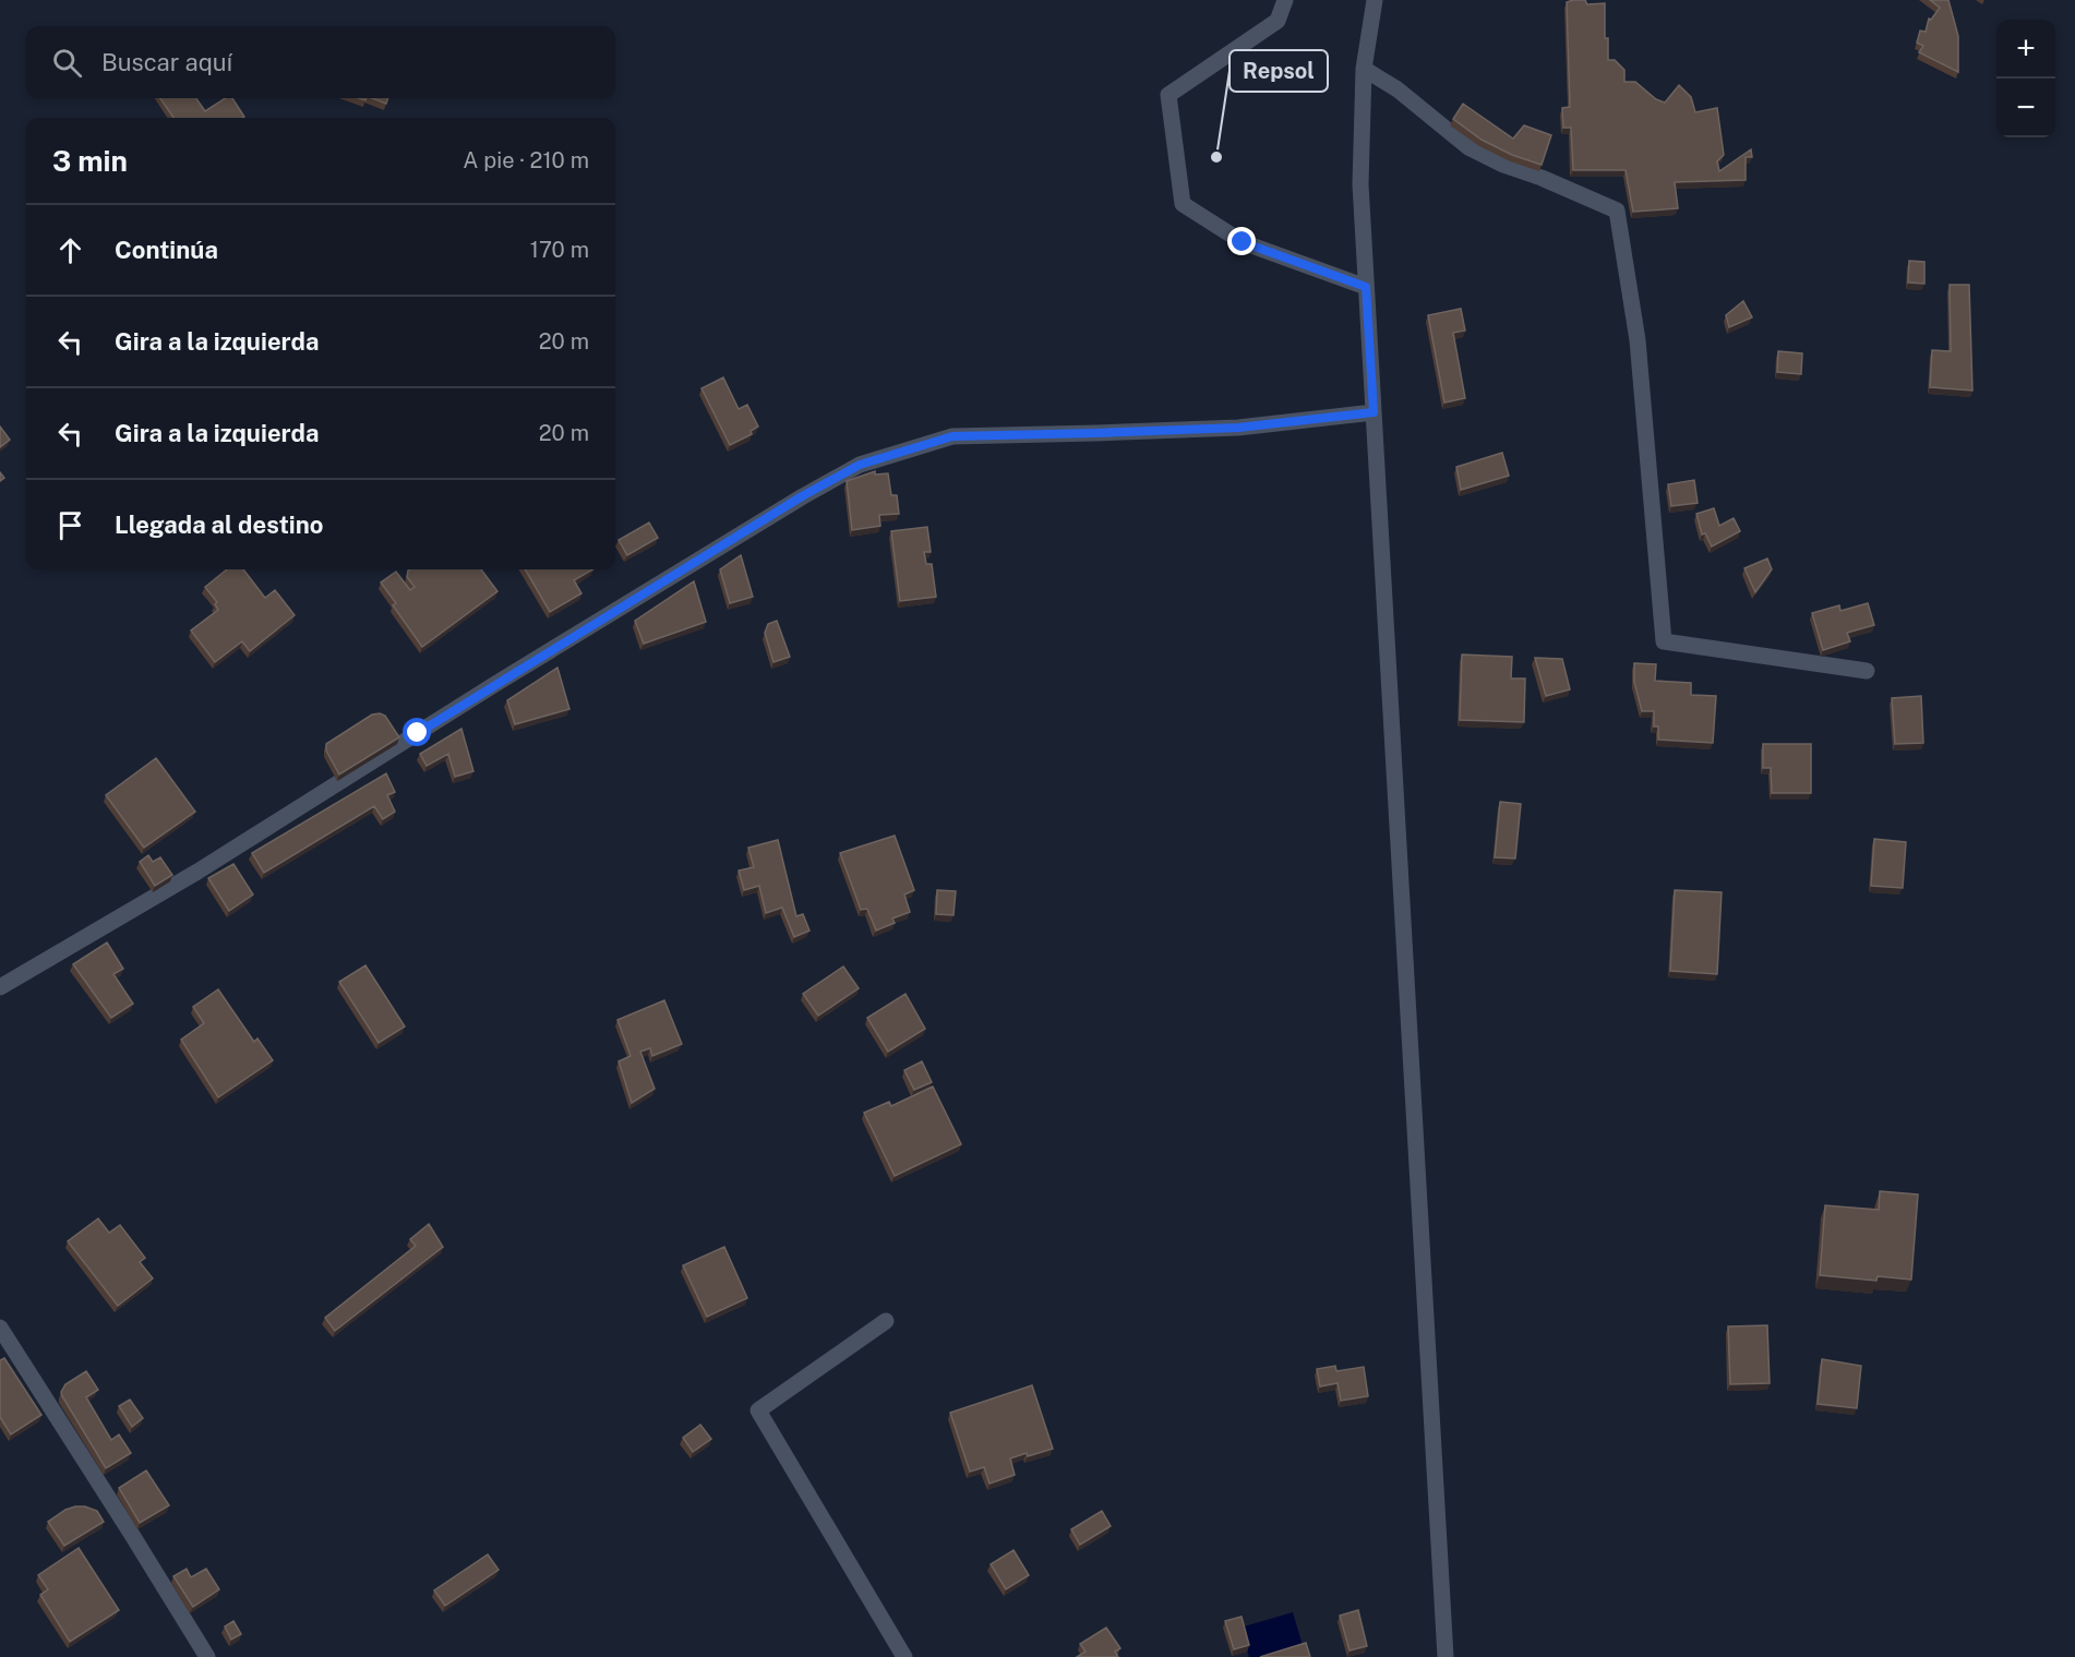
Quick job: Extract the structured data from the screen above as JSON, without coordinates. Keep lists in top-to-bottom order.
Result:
{
  "places": ["Repsol"],
  "page": {
    "map_buttons": ["+", "−"],
    "search": "Buscar aquí",
    "heading": ["3 min", "A pie · 210 m"],
    "list": [
      ["Continúa", "170 m"],
      ["Gira a la izquierda", "20 m"],
      ["Gira a la izquierda", "20 m"],
      "Llegada al destino"
    ]
  }
}
